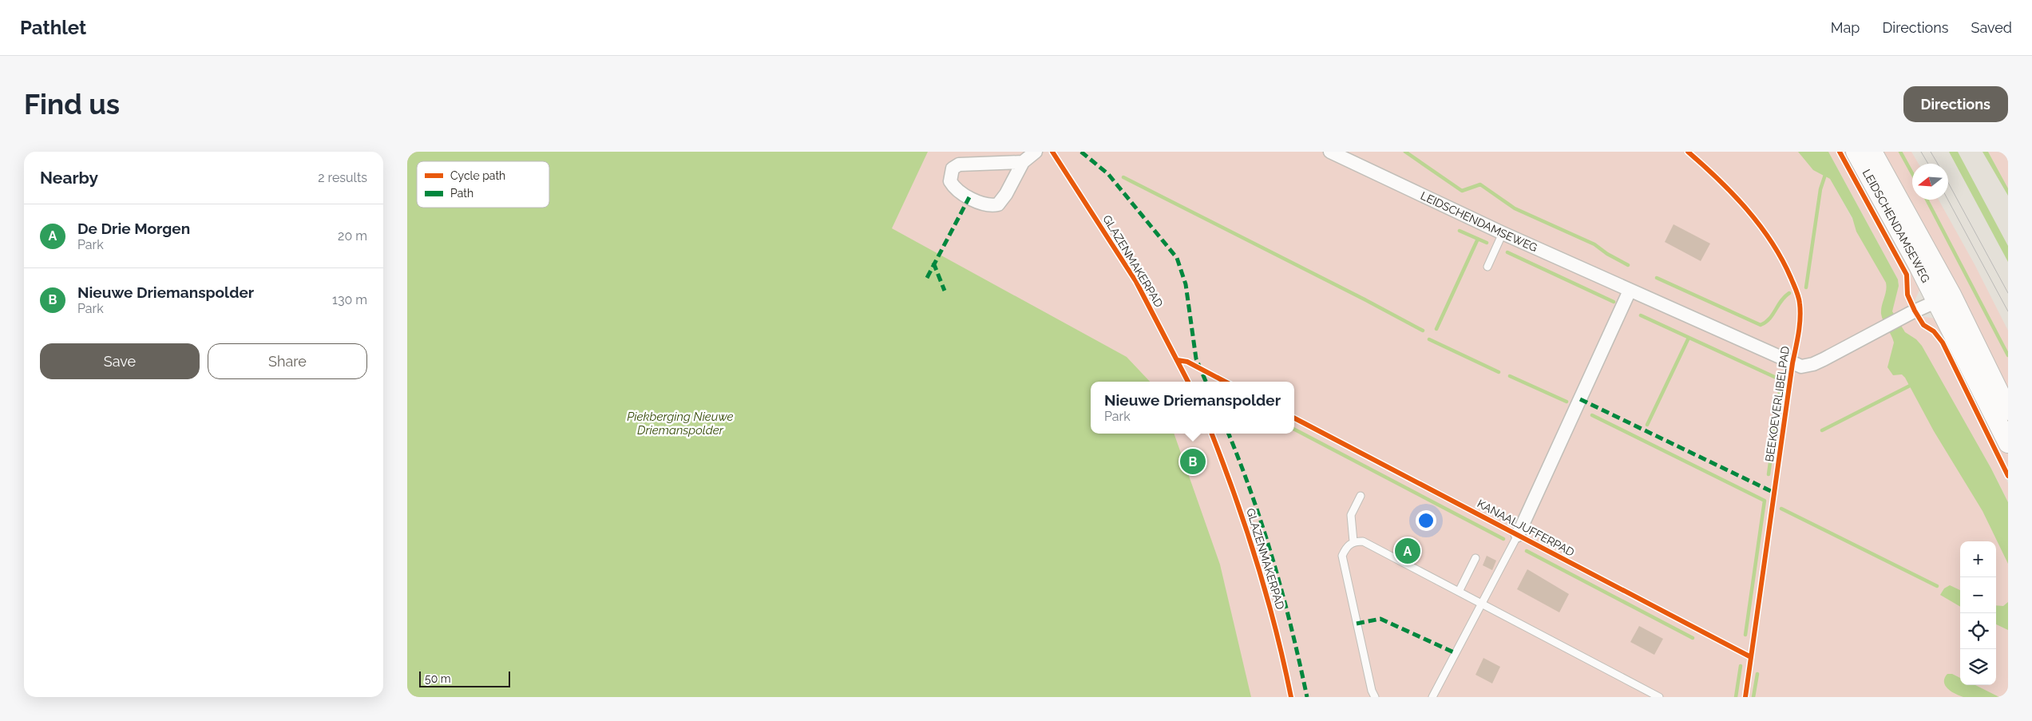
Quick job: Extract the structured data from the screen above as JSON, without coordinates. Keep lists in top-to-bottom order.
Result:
{
  "streets": {
    "main road": ["LEIDSCHENDAMSEWEG"],
    "cycle path": ["GLAZENMAKERPAD", "BEEKOEVERLIBELPAD", "KANAALJUFFERPAD"]
  },
  "water": ["Piekberging Nieuwe Driemanspolder"],
  "legend": ["Cycle path", "Path"],
  "scale_bar": "50 m",
  "north": "left",
  "page": {
    "header": "Pathlet",
    "nav": ["Map", "Directions", "Saved"],
    "buttons": [
      "Directions",
      ["Save", "Share"]
    ],
    "title": "Find us",
    "heading": ["Nearby", "2 results"],
    "list": [
      {
        "mark": "A",
        "name": "De Drie Morgen",
        "note": "Park",
        "value": "20 m"
      },
      {
        "mark": "B",
        "name": "Nieuwe Driemanspolder",
        "note": "Park",
        "value": "130 m"
      }
    ],
    "popup": ["Nieuwe Driemanspolder", "Park"],
    "pins": ["B", "A"],
    "map_buttons": ["+", "−"],
    "scale": "50 m"
  }
}
